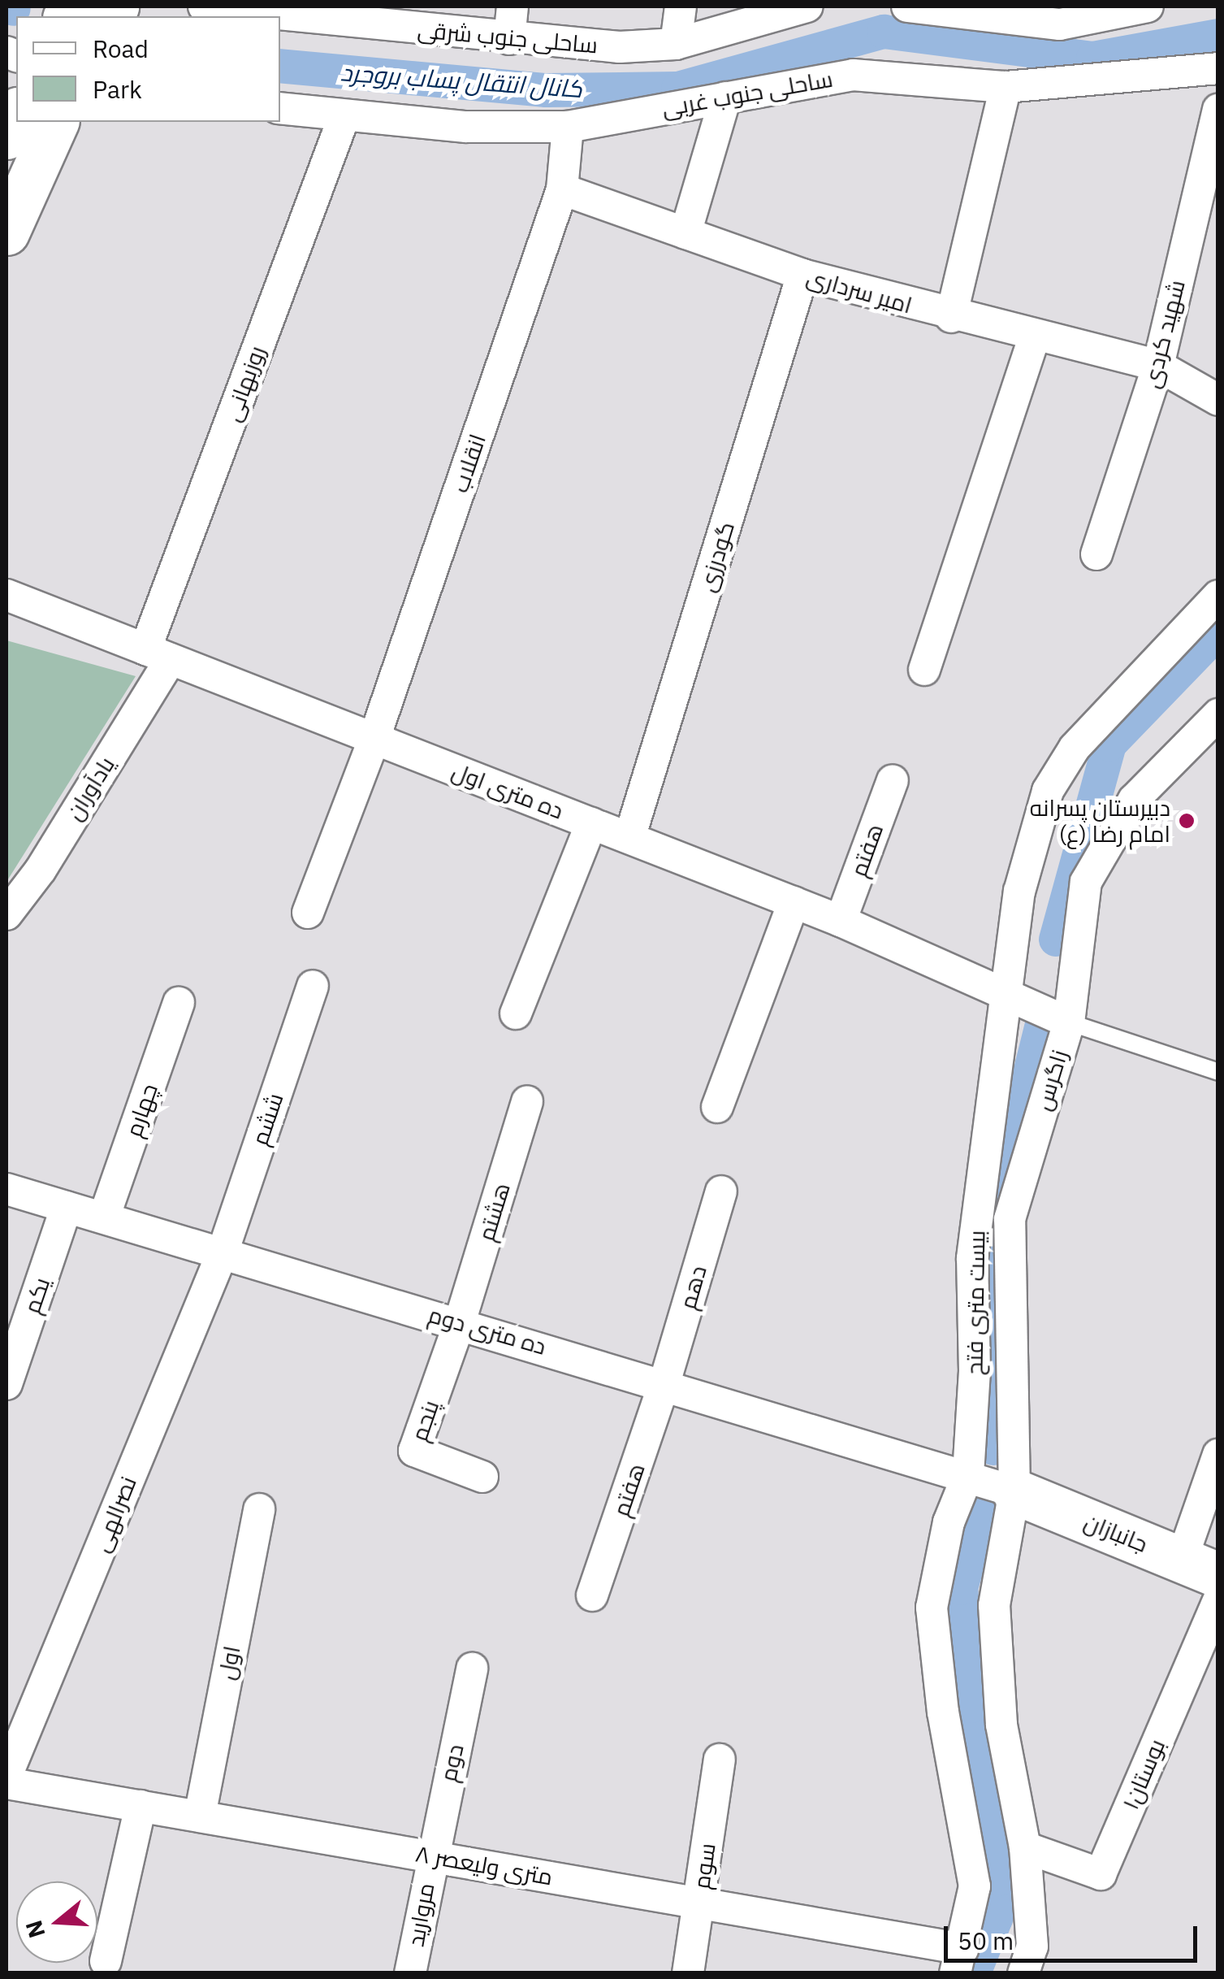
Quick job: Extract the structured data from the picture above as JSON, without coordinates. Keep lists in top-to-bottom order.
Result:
{
  "streets": {
    "main road": ["جانبازان"],
    "street": [
      "ساحلی جنوب شرقی",
      "ساحلی جنوب غربی",
      "امیر سرداری",
      "شهید کردی",
      "روزبهانی",
      "انقلاب",
      "گودرزی",
      "یادآوران",
      "ده متری اول",
      "هفتم",
      "زاگرس",
      "چهارم",
      "ششم",
      "هشتم",
      "دهم",
      "یکم",
      "بیست متری فتح",
      "ده متری دوم",
      "پنجم",
      "نصرالهی",
      "اول",
      "دوم",
      "بوستان۱",
      "۸ متری ولیعصر",
      "سوم",
      "مروارید"
    ]
  },
  "crossings": [
    ["ساحلی جنوب غربی", "روزبهانی"],
    ["امیر سرداری", "شهید کردی"],
    ["امیر سرداری", "انقلاب"],
    ["امیر سرداری", "گودرزی"],
    ["روزبهانی", "یادآوران"],
    ["روزبهانی", "ده متری اول"],
    ["انقلاب", "ده متری اول"],
    ["گودرزی", "ده متری اول"],
    ["یادآوران", "ده متری اول"],
    ["ده متری اول", "هفتم"],
    ["ده متری اول", "زاگرس"],
    ["ده متری اول", "بیست متری فتح"],
    ["هفتم", "دهم"],
    ["هفتم", "ده متری دوم"],
    ["زاگرس", "ده متری دوم"],
    ["زاگرس", "جانبازان"],
    ["چهارم", "ده متری دوم"],
    ["ششم", "ده متری دوم"],
    ["ششم", "نصرالهی"],
    ["هشتم", "ده متری دوم"],
    ["هشتم", "پنجم"],
    ["دهم", "ده متری دوم"],
    ["یکم", "ده متری دوم"],
    ["بیست متری فتح", "ده متری دوم"],
    ["بیست متری فتح", "۸ متری ولیعصر"],
    ["ده متری دوم", "پنجم"],
    ["ده متری دوم", "نصرالهی"],
    ["ده متری دوم", "جانبازان"],
    ["اول", "۸ متری ولیعصر"],
    ["دوم", "۸ متری ولیعصر"],
    ["دوم", "مروارید"],
    ["۸ متری ولیعصر", "سوم"],
    ["۸ متری ولیعصر", "مروارید"]
  ],
  "water": ["کانال انتقال پساب بروجرد"],
  "places": ["دبیرستان پسرانه امام رضا (ع)"],
  "legend": ["Road", "Park"],
  "scale_bar": "50 m",
  "north": "left"
}
